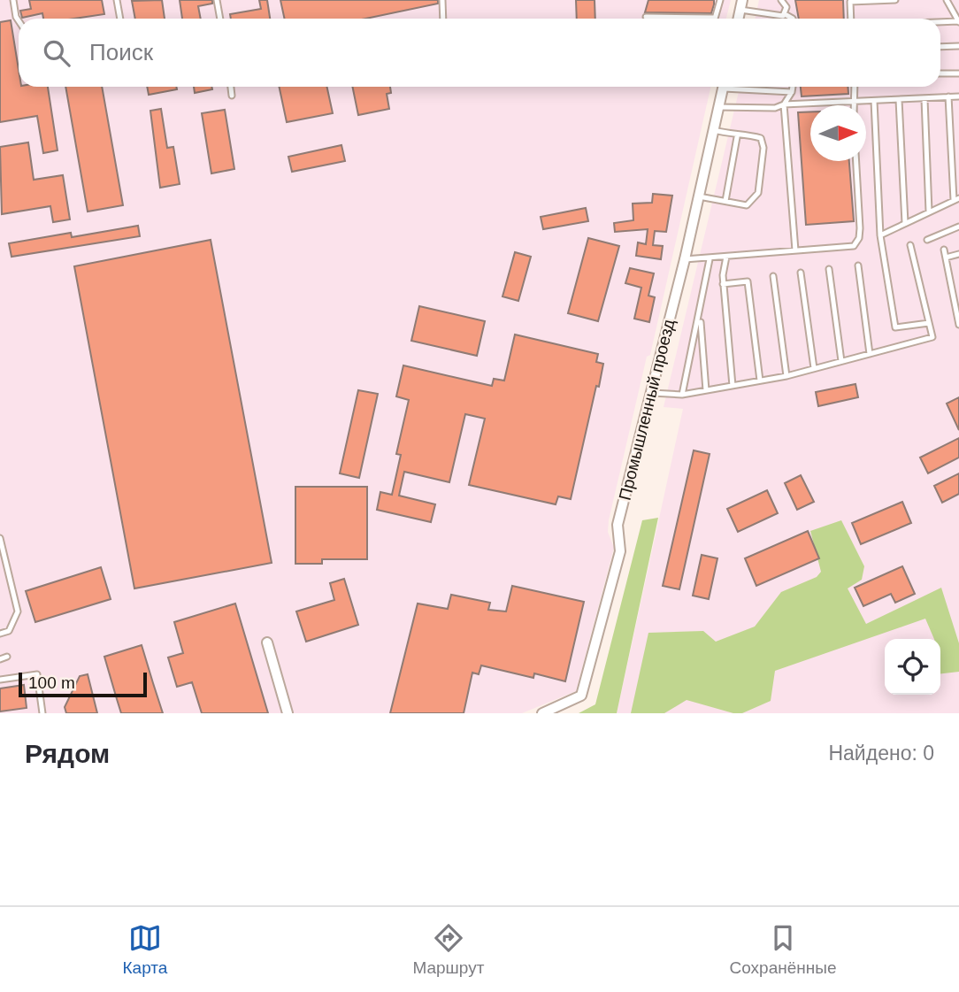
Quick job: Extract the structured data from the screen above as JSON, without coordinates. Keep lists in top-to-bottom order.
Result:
{
  "streets": {
    "street": ["Промышленный проезд"]
  },
  "scale_bar": "100 m",
  "north": "right",
  "page": {
    "search": "Поиск",
    "scale": "100 m",
    "heading": ["Рядом", "Найдено: 0"],
    "nav": ["Карта", "Маршрут", "Сохранённые"]
  }
}
